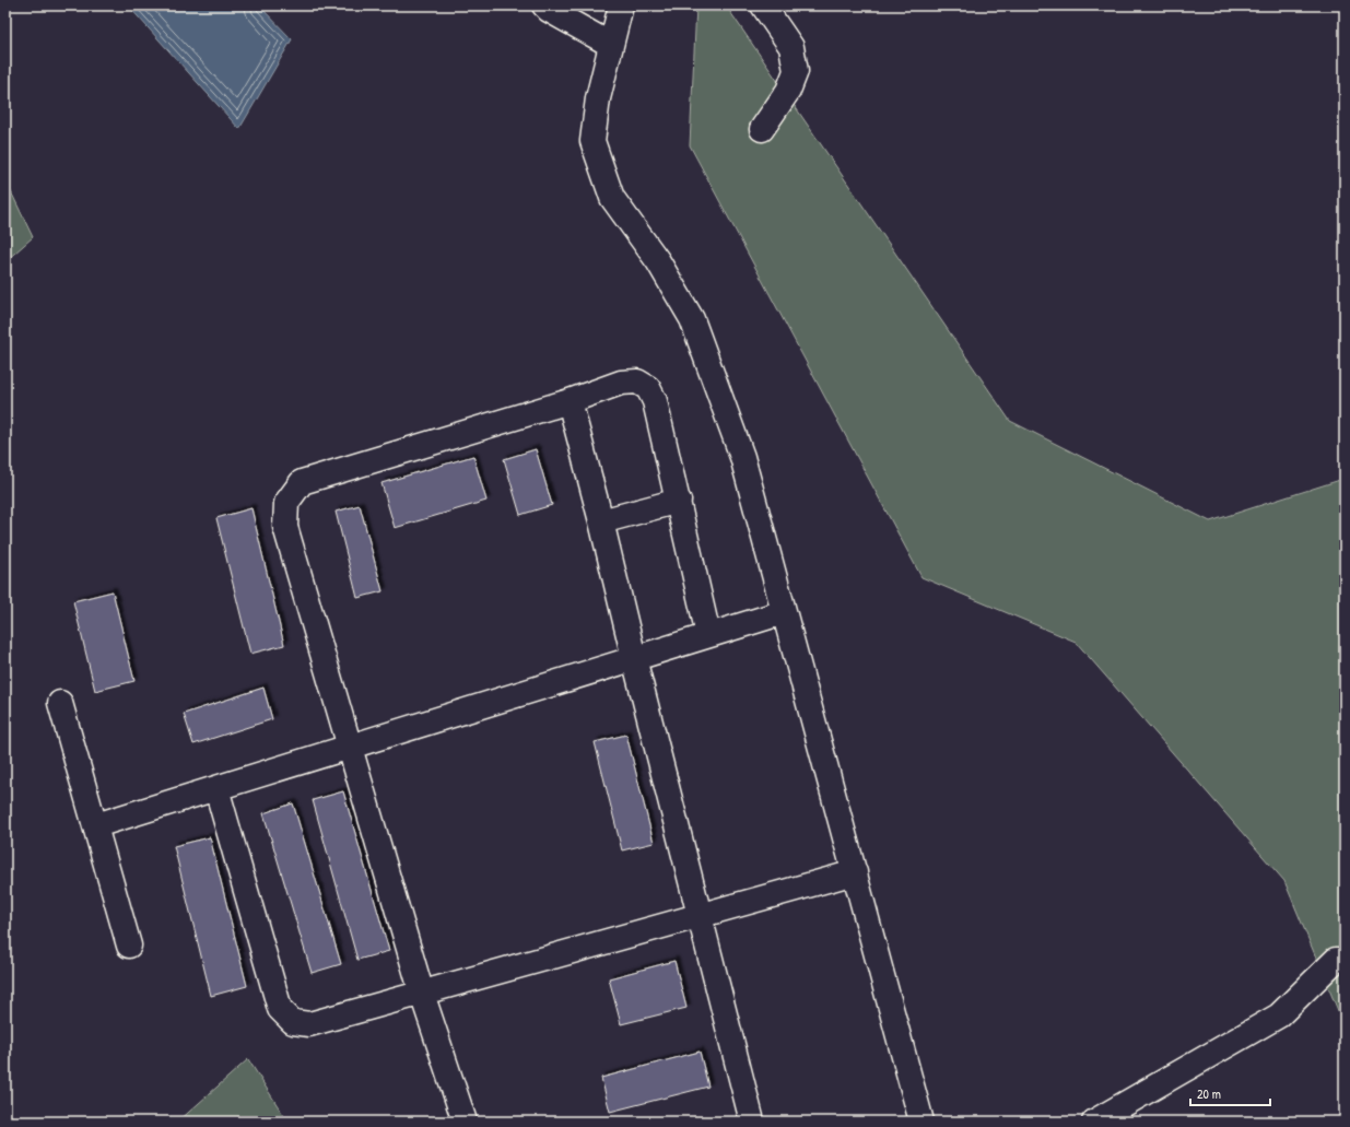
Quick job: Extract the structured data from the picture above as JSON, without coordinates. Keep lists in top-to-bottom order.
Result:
{
  "scale_bar": "20 m"
}
